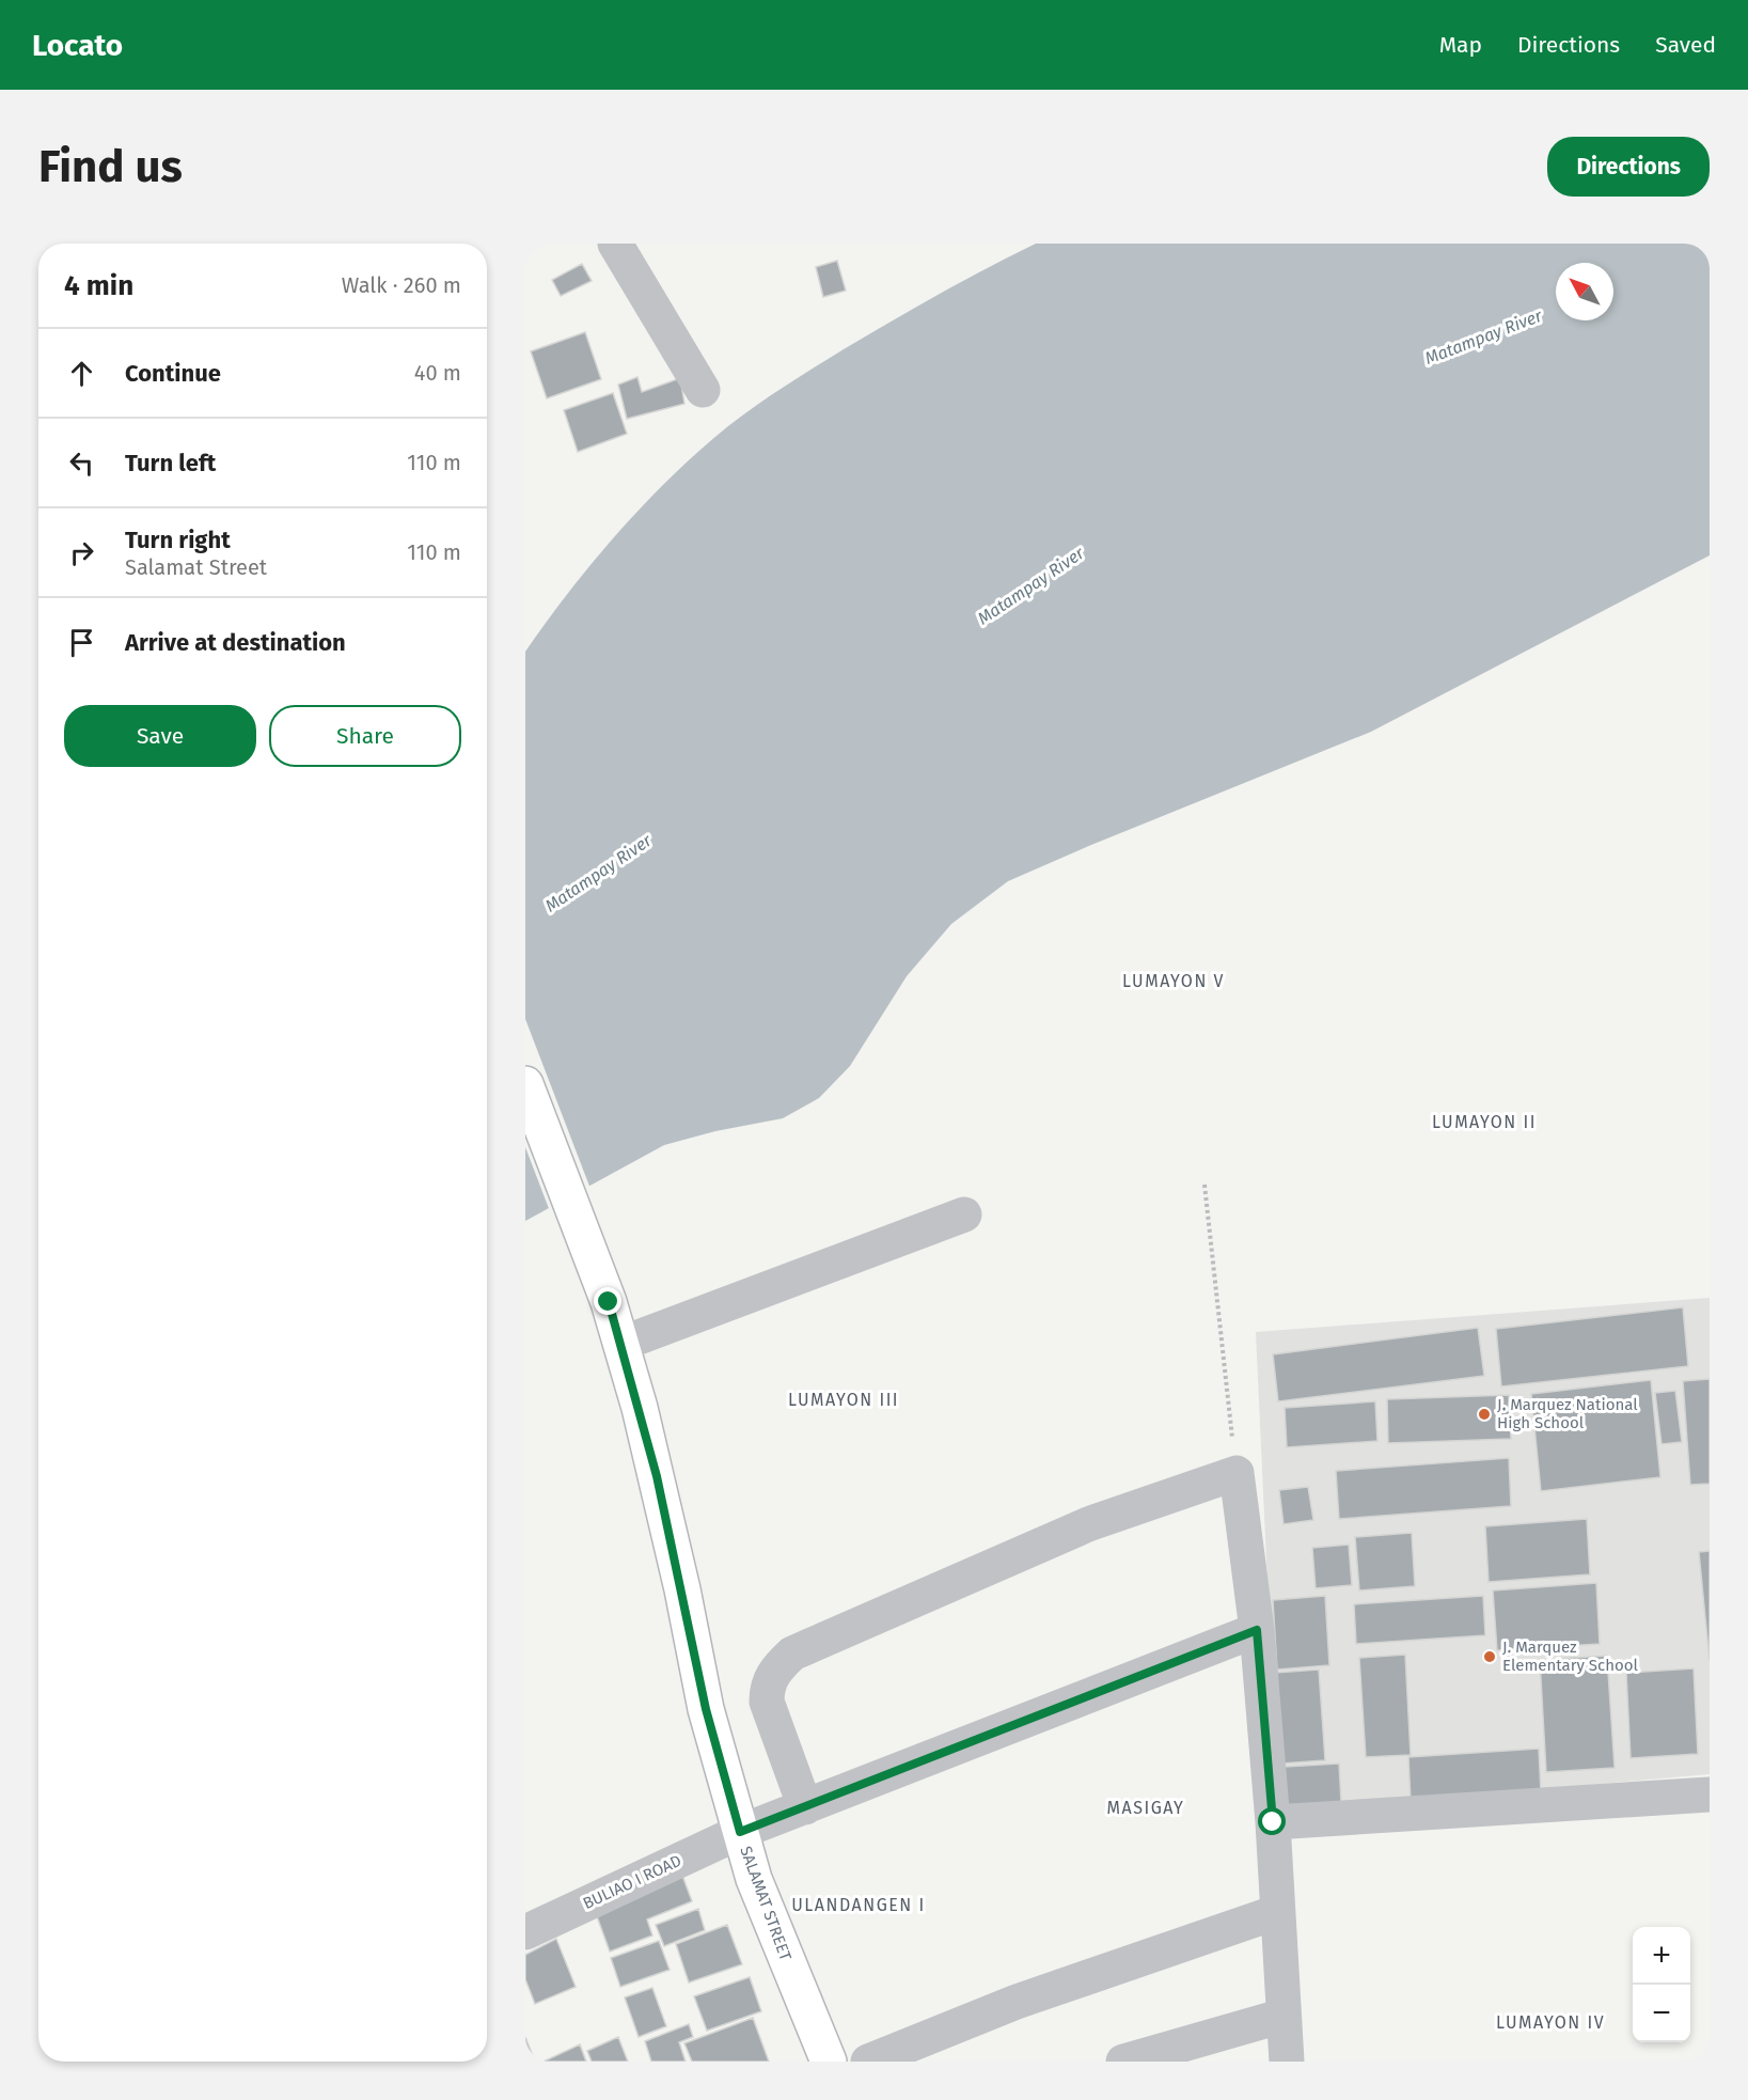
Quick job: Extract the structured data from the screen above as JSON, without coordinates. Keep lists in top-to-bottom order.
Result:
{
  "streets": {
    "main road": ["SALAMAT STREET"],
    "street": ["BULIAO I ROAD"]
  },
  "crossings": [
    ["BULIAO I ROAD", "SALAMAT STREET"]
  ],
  "districts": [
    "LUMAYON V",
    "LUMAYON II",
    "LUMAYON III",
    "MASIGAY",
    "ULANDANGEN I",
    "LUMAYON IV"
  ],
  "water": ["Matampay River"],
  "places": ["J. Marquez National High School", "J. Marquez Elementary School"],
  "north": "top left",
  "page": {
    "header": "Locato",
    "nav": ["Map", "Directions", "Saved"],
    "buttons": [
      "Directions",
      ["Save", "Share"]
    ],
    "title": "Find us",
    "heading": ["4 min", "Walk · 260 m"],
    "list": [
      ["Continue", "40 m"],
      ["Turn left", "110 m"],
      ["Turn right", "Salamat Street", "110 m"],
      "Arrive at destination"
    ],
    "map_buttons": ["+", "−"]
  }
}
